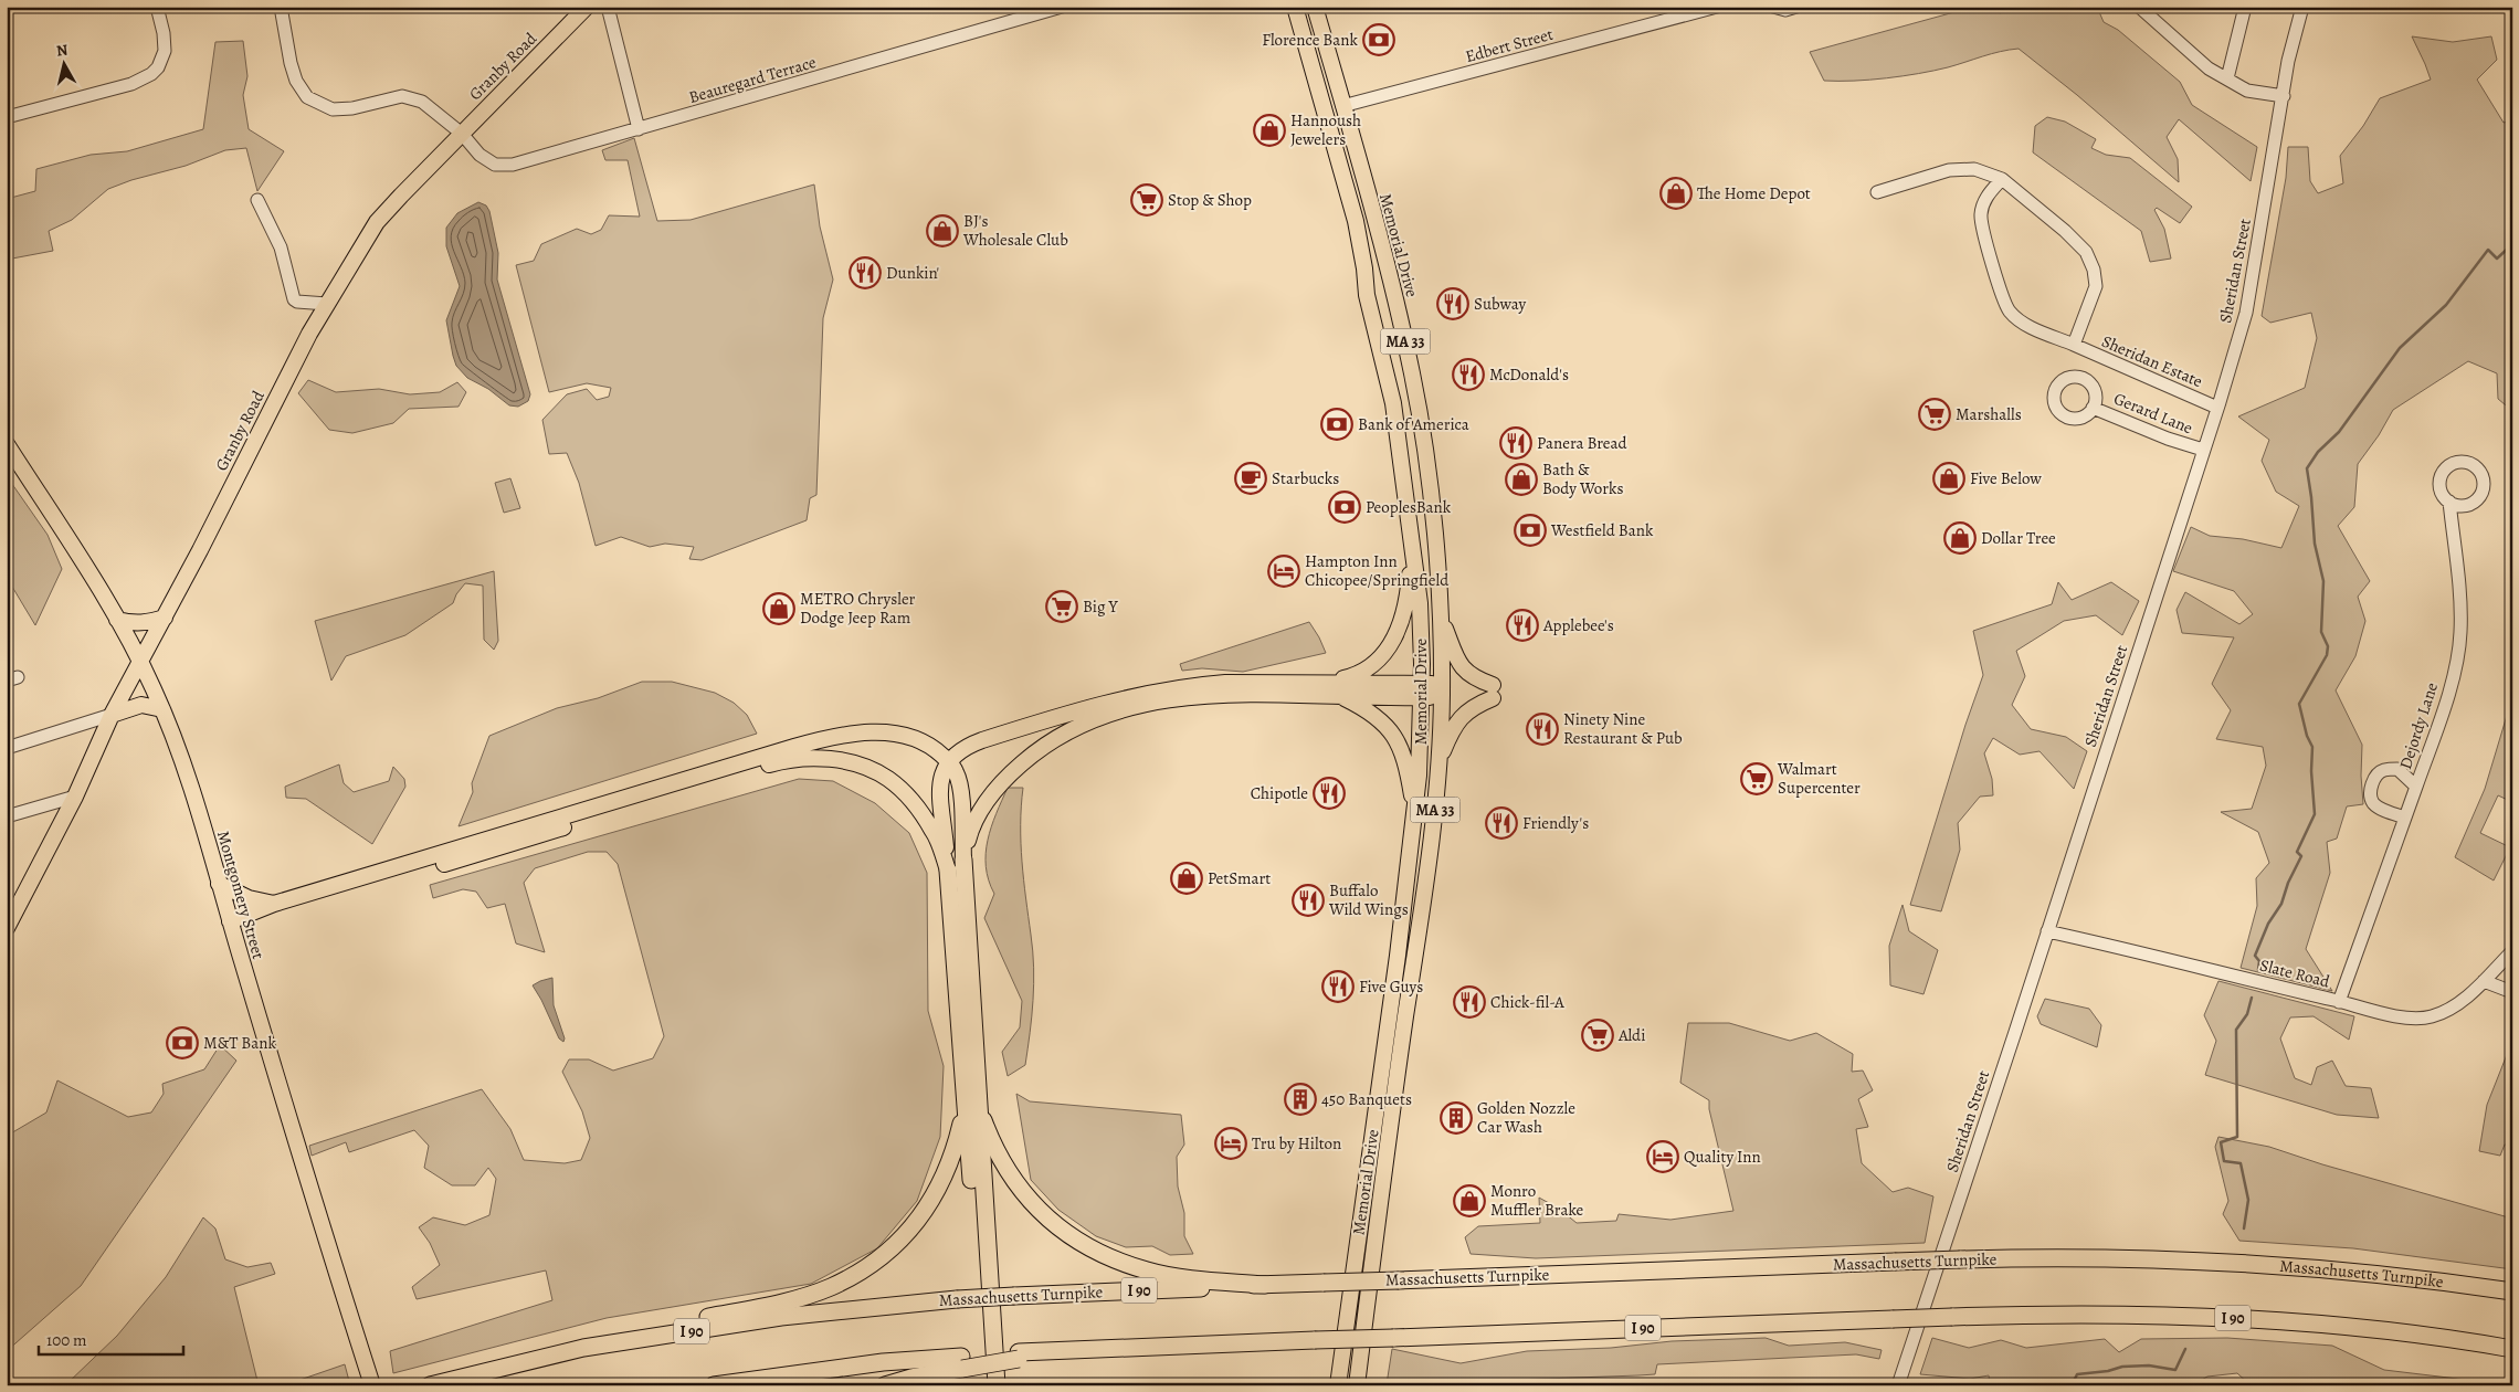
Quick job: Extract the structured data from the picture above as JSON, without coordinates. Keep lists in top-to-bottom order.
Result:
{
  "streets": {
    "highway": ["Massachusetts Turnpike", "I 90"],
    "main road": [
      "Granby Road",
      "Memorial Drive",
      "MA 33",
      "Montgomery Street"
    ],
    "street": [
      "Edbert Street",
      "Beauregard Terrace",
      "Sheridan Street",
      "Sheridan Estate",
      "Gerard Lane",
      "Dejordy Lane",
      "Slate Road"
    ]
  },
  "crossings": [
    ["Edbert Street", "Memorial Drive"],
    ["Granby Road", "Beauregard Terrace"],
    ["Granby Road", "Montgomery Street"],
    ["Sheridan Street", "Sheridan Estate"],
    ["Sheridan Street", "Gerard Lane"],
    ["Sheridan Street", "Slate Road"]
  ],
  "places": {
    "bank": [
      "Florence Bank",
      "Bank of America",
      "PeoplesBank",
      "Westfield Bank",
      "M&T Bank"
    ],
    "shop": [
      "Hannoush Jewelers",
      "The Home Depot",
      "BJ's Wholesale Club",
      "Five Below",
      "Bath & Body Works",
      "Dollar Tree",
      "METRO Chrysler Dodge Jeep Ram",
      "PetSmart",
      "Monro Muffler Brake"
    ],
    "supermarket": [
      "Stop & Shop",
      "Marshalls",
      "Big Y",
      "Walmart Supercenter",
      "Aldi"
    ],
    "restaurant": [
      "Dunkin'",
      "Subway",
      "McDonald's",
      "Panera Bread",
      "Applebee's",
      "Ninety Nine Restaurant & Pub",
      "Chipotle",
      "Friendly's",
      "Buffalo Wild Wings",
      "Five Guys",
      "Chick-fil-A"
    ],
    "cafe": ["Starbucks"],
    "hotel": ["Hampton Inn Chicopee/Springfield", "Tru by Hilton", "Quality Inn"],
    "building": ["450 Banquets", "Golden Nozzle Car Wash"]
  },
  "scale_bar": "100 m",
  "north": "top"
}
